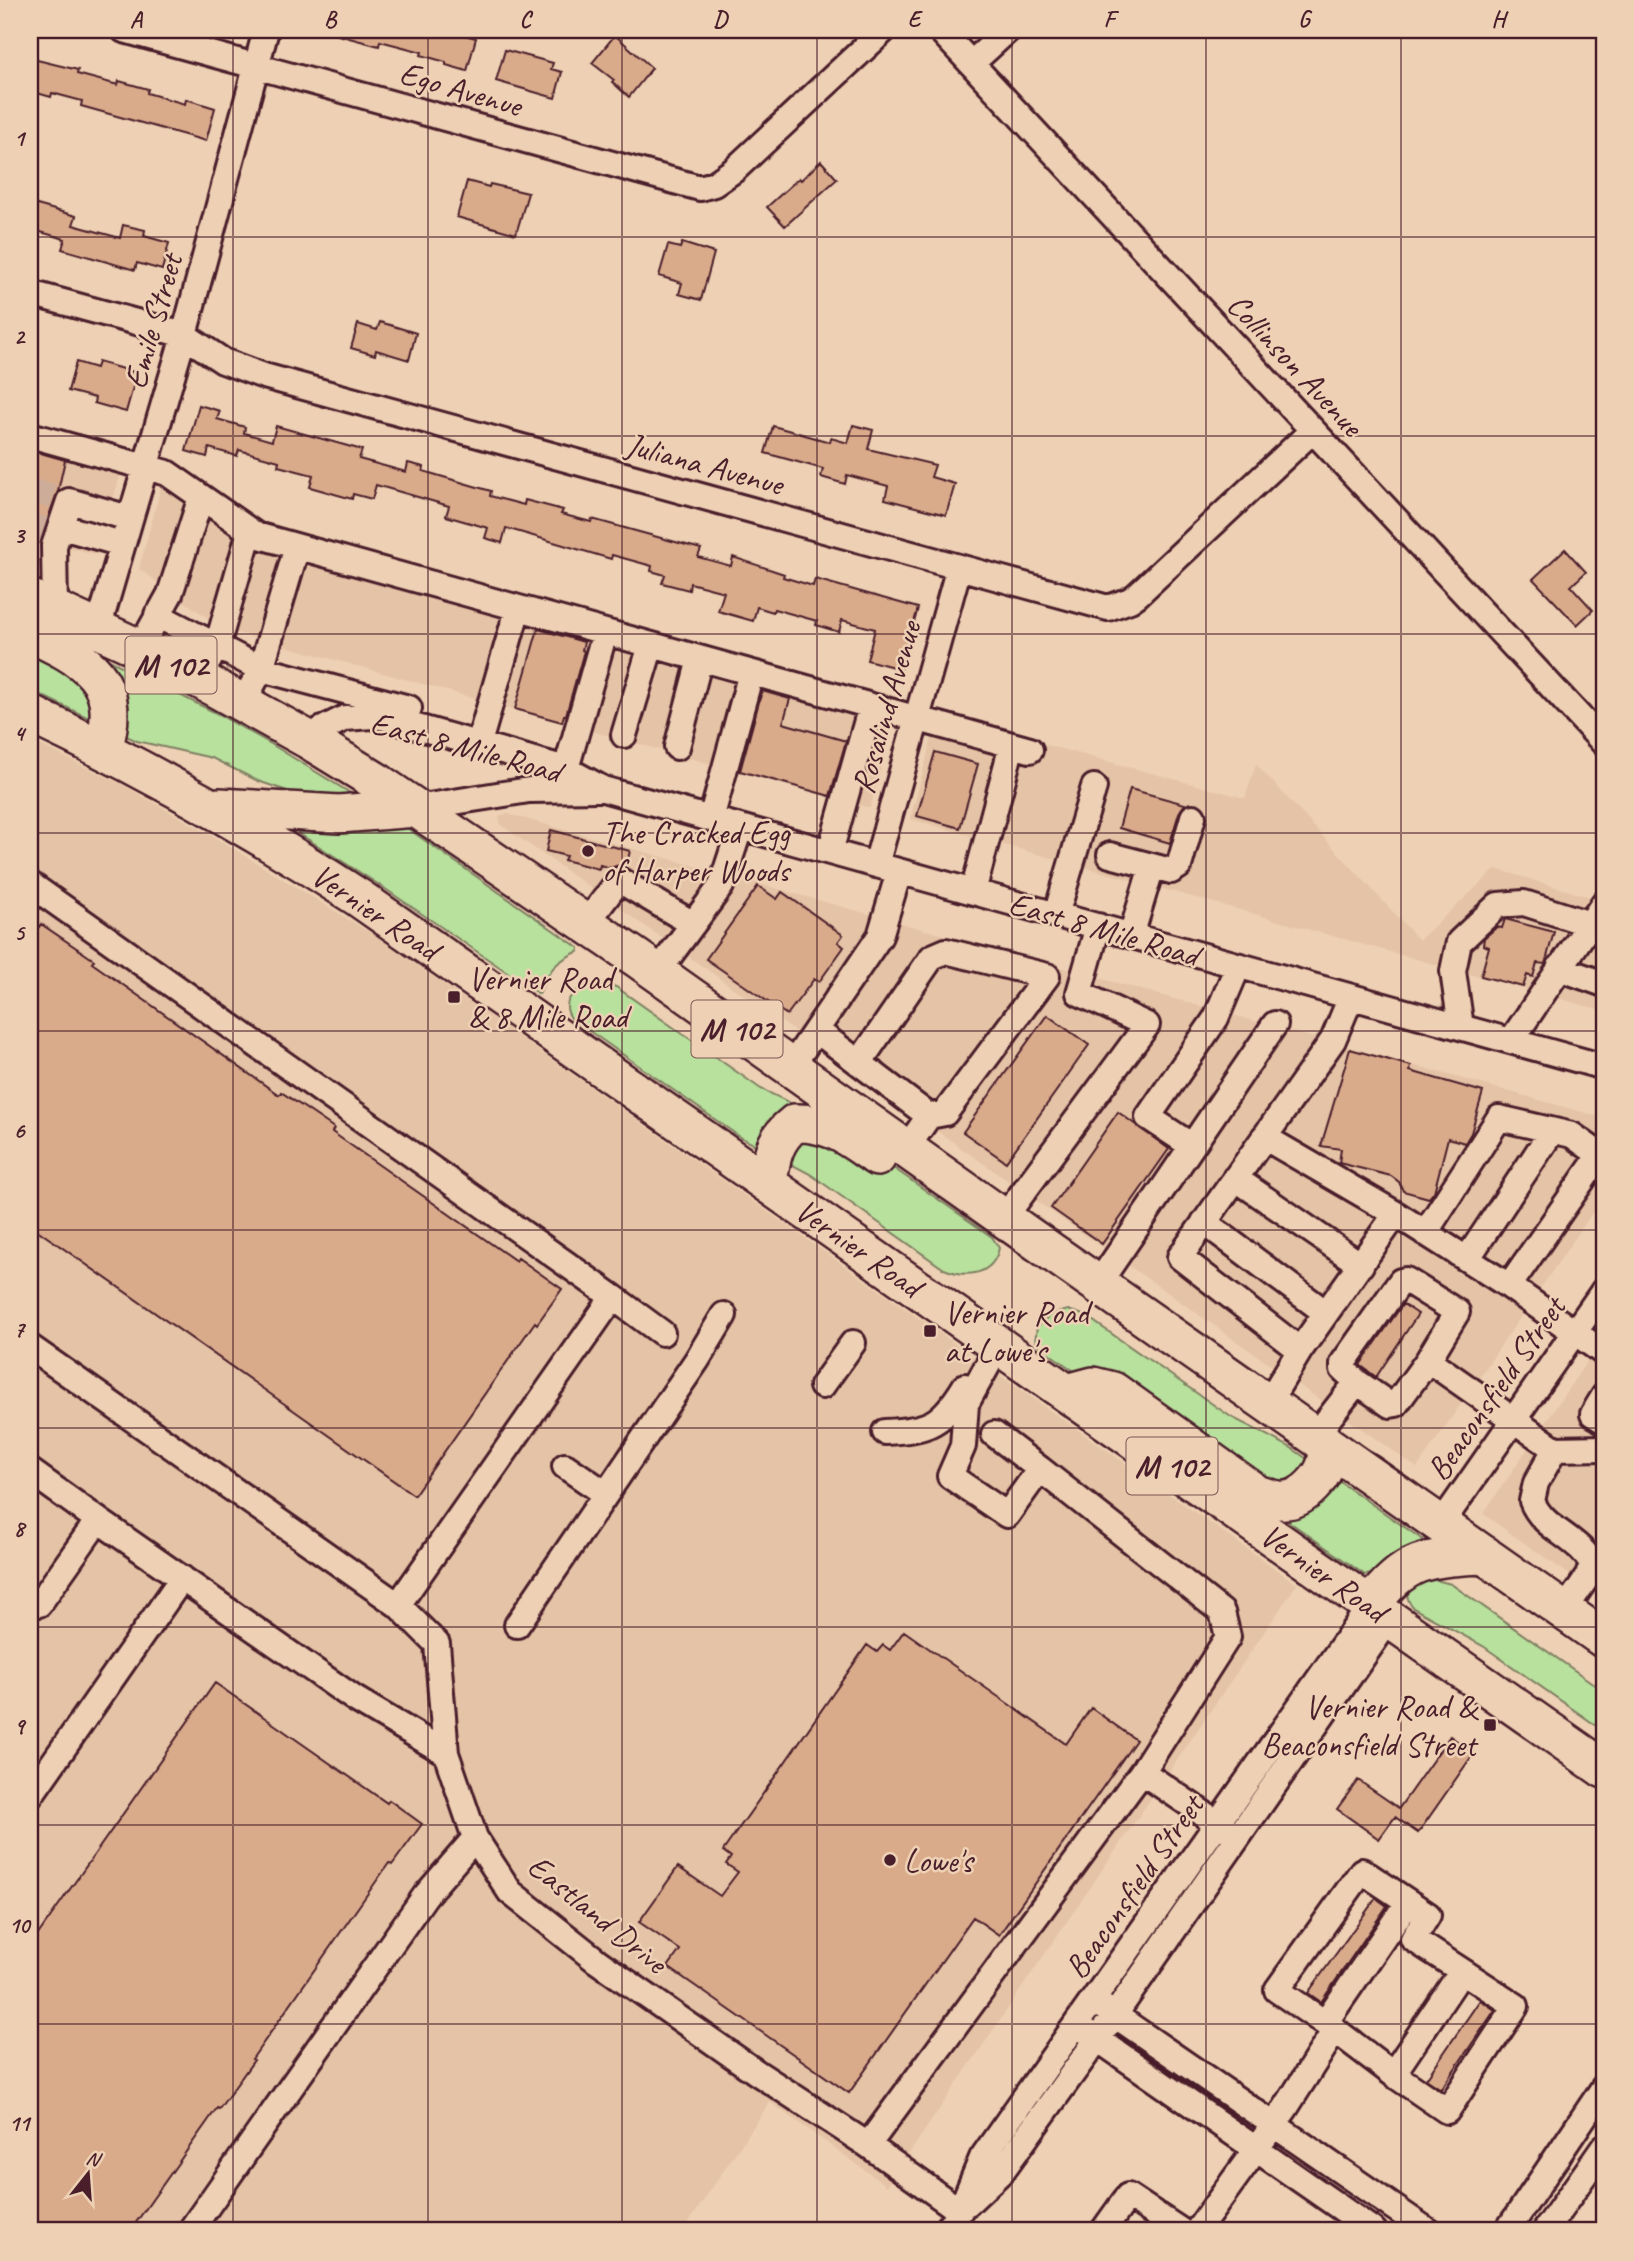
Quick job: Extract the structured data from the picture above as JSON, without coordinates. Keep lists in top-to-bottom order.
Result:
{
  "streets": {
    "highway": ["M 102", "Vernier Road"],
    "street": [
      "Ego Avenue",
      "Emile Street",
      "Collinson Avenue",
      "Juliana Avenue",
      "Rosalind Avenue",
      "East 8 Mile Road",
      "Beaconsfield Street",
      "Eastland Drive"
    ]
  },
  "crossings": [
    ["Ego Avenue", "Emile Street"],
    ["Emile Street", "Juliana Avenue"],
    ["Emile Street", "M 102"],
    ["Collinson Avenue", "Juliana Avenue"],
    ["Juliana Avenue", "Rosalind Avenue"],
    ["M 102", "East 8 Mile Road"],
    ["M 102", "Vernier Road"],
    ["M 102", "Beaconsfield Street"],
    ["Rosalind Avenue", "East 8 Mile Road"],
    ["Vernier Road", "Beaconsfield Street"],
    ["Beaconsfield Street", "Eastland Drive"]
  ],
  "places": {
    "other": ["The Cracked Egg of Harper Woods", "Lowe's"],
    "transit": ["Vernier Road & 8 Mile Road", "Vernier Road at Lowe's", "Vernier Road & Beaconsfield Street"]
  },
  "north": "top",
  "grid": {
    "columns": [
      "A",
      "B",
      "C",
      "D",
      "E",
      "F",
      "G",
      "H"
    ],
    "rows": [
      "1",
      "2",
      "3",
      "4",
      "5",
      "6",
      "7",
      "8",
      "9",
      "10",
      "11"
    ]
  }
}
